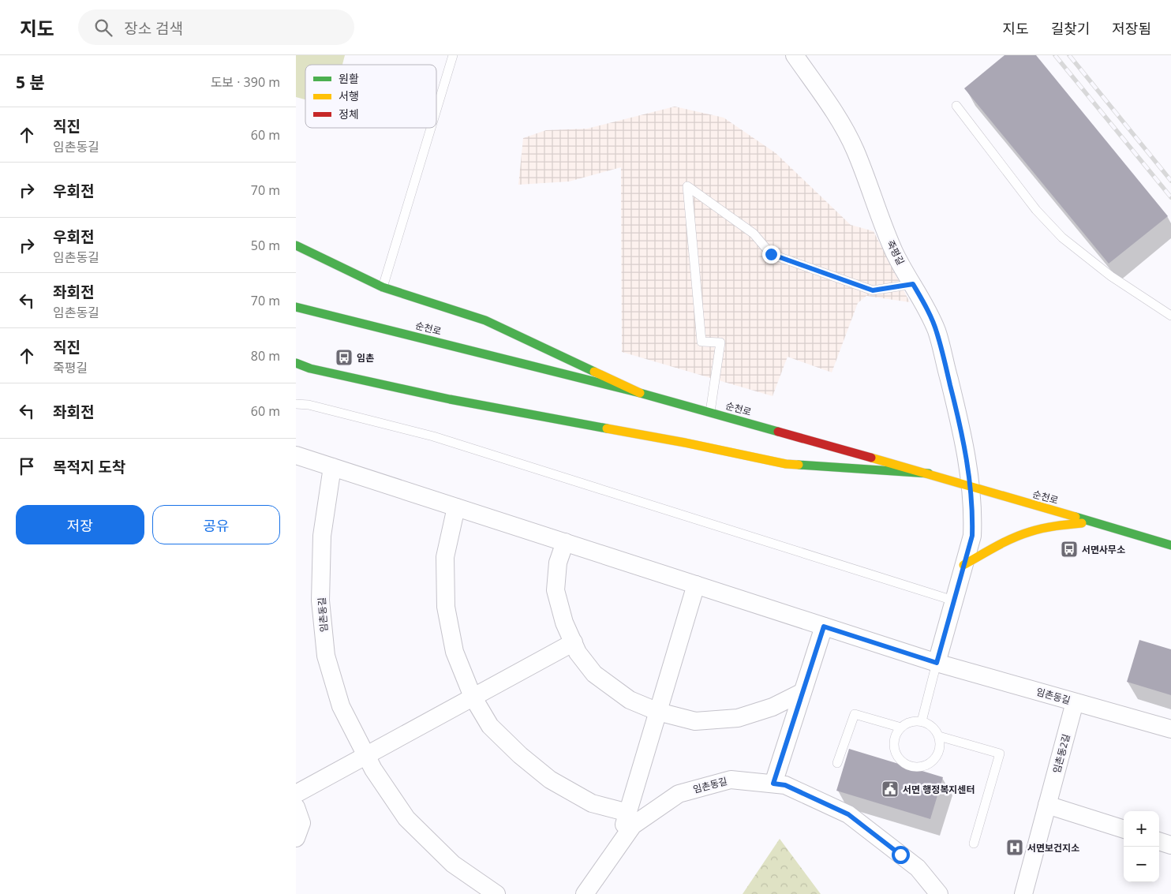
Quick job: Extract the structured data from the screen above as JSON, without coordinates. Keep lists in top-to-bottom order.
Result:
{
  "streets": {
    "main road": ["순천로"],
    "street": ["죽평길", "임촌동길", "임촌동2길"]
  },
  "crossings": [
    ["죽평길", "순천로"],
    ["임촌동길", "임촌동2길"]
  ],
  "places": {
    "bus stop": ["임촌", "서면사무소"],
    "public building": ["서면 행정복지센터"],
    "hospital": ["서면보건지소"]
  },
  "legend": ["원활", "서행", "정체"],
  "page": {
    "header": "지도",
    "search": "장소 검색",
    "nav": ["지도", "길찾기", "저장됨"],
    "heading": ["5 분", "도보 · 390 m"],
    "list": [
      ["직진", "임촌동길", "60 m"],
      ["우회전", "70 m"],
      ["우회전", "임촌동길", "50 m"],
      ["좌회전", "임촌동길", "70 m"],
      ["직진", "죽평길", "80 m"],
      ["좌회전", "60 m"],
      "목적지 도착"
    ],
    "buttons": ["저장", "공유"],
    "map_buttons": ["+", "−"]
  }
}
